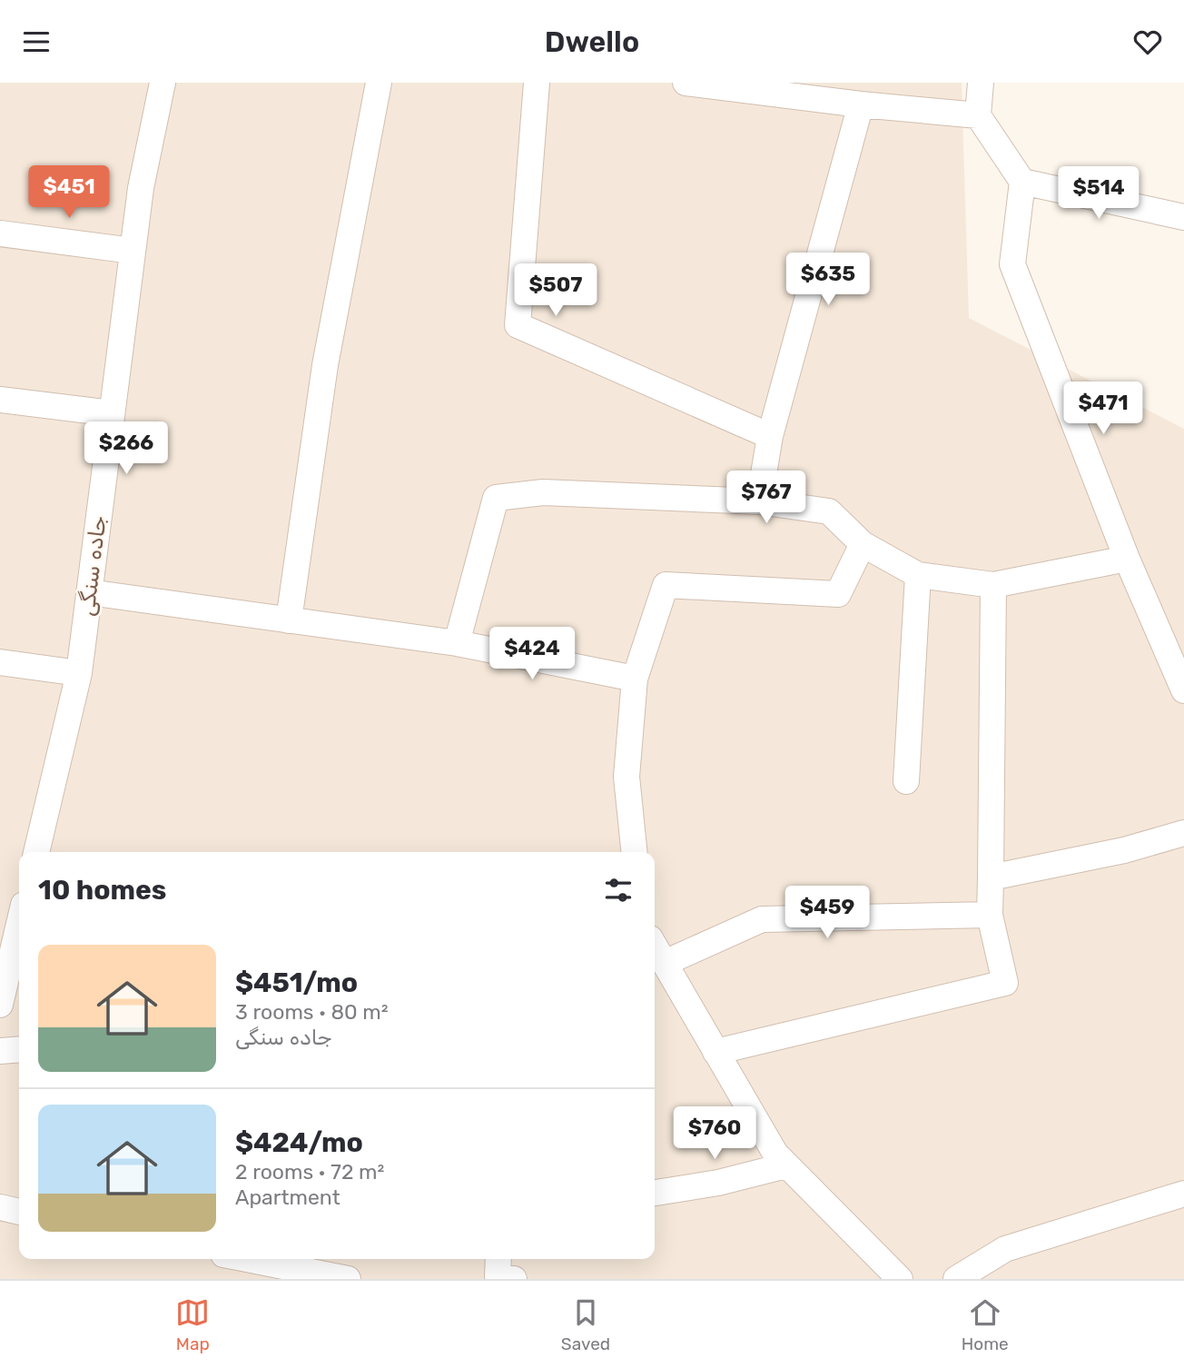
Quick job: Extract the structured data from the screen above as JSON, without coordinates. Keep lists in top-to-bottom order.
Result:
{
  "streets": {
    "street": ["جاده سنگی"]
  },
  "page": {
    "header": "Dwello",
    "price": [
      "$451",
      "$514",
      "$635",
      "$507",
      "$471",
      "$266",
      "$767",
      "$424",
      "$459",
      "$760"
    ],
    "heading": "10 homes",
    "list": [
      {
        "name": "$451/mo",
        "note": "3 rooms · 80 m² · جاده سنگی"
      },
      {
        "name": "$424/mo",
        "note": "2 rooms · 72 m² · Apartment"
      }
    ],
    "tabs": ["Map", "Saved", "Home"]
  }
}
